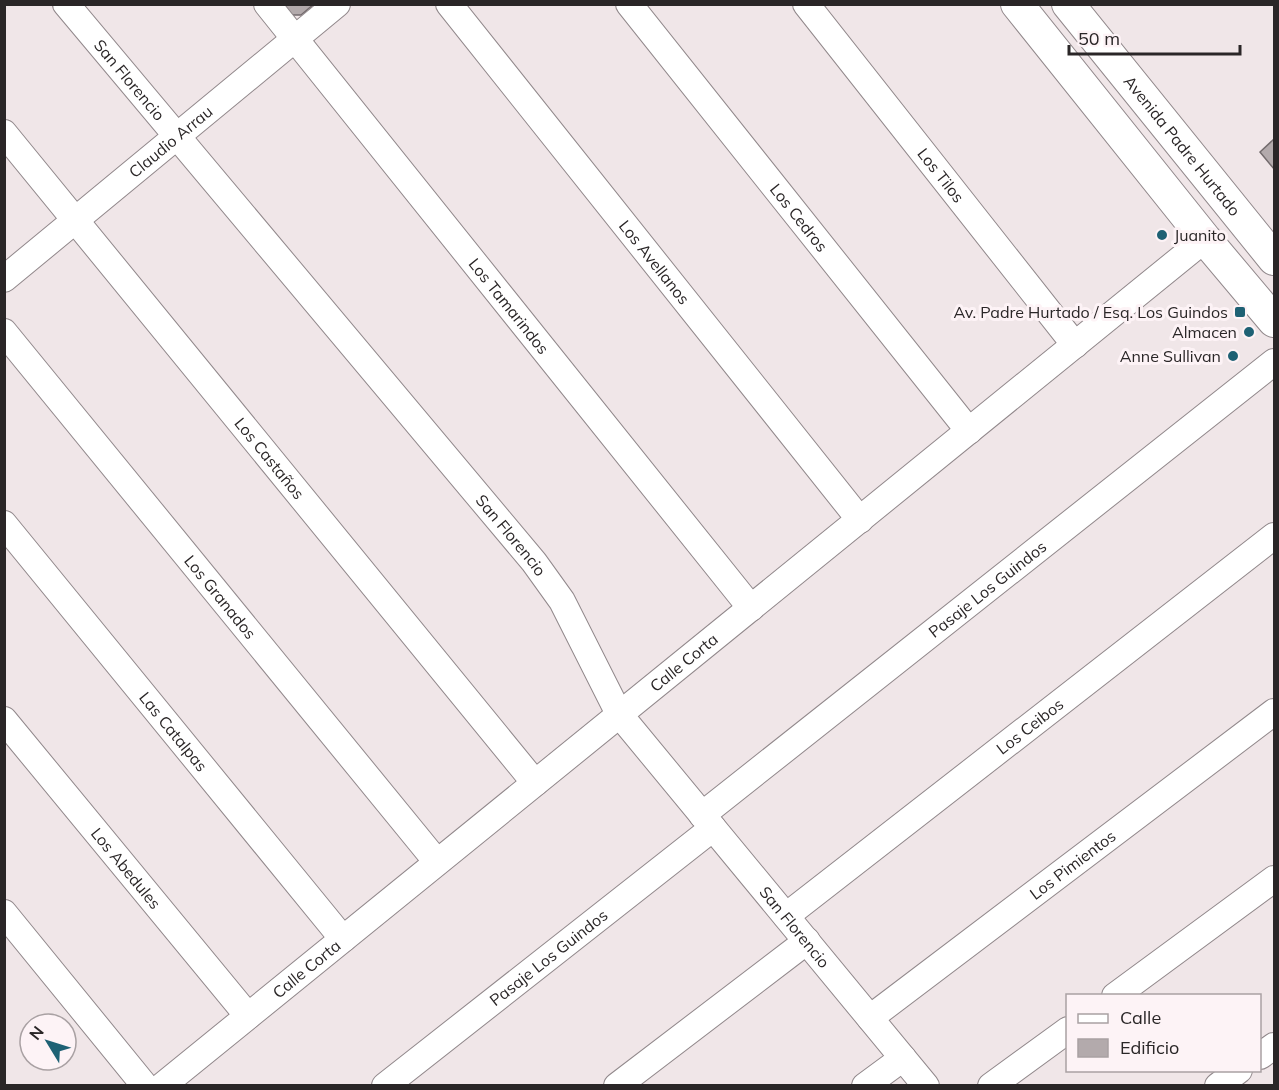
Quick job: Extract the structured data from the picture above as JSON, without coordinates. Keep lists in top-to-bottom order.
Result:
{
  "streets": {
    "main road": ["Avenida Padre Hurtado"],
    "street": [
      "San Florencio",
      "Claudio Arrau",
      "Los Tilos",
      "Los Cedros",
      "Los Avellanos",
      "Los Tamarindos",
      "Los Castaños",
      "Pasaje Los Guindos",
      "Los Granados",
      "Calle Corta",
      "Los Ceibos",
      "Las Catalpas",
      "Los Pimientos",
      "Los Abedules"
    ]
  },
  "crossings": [
    ["San Florencio", "Claudio Arrau"],
    ["San Florencio", "Pasaje Los Guindos"],
    ["San Florencio", "Calle Corta"],
    ["San Florencio", "Los Ceibos"],
    ["San Florencio", "Los Pimientos"],
    ["Claudio Arrau", "Los Tamarindos"],
    ["Claudio Arrau", "Los Castaños"],
    ["Los Tilos", "Calle Corta"],
    ["Los Cedros", "Calle Corta"],
    ["Los Avellanos", "Calle Corta"],
    ["Los Tamarindos", "Calle Corta"],
    ["Los Castaños", "Calle Corta"],
    ["Los Granados", "Calle Corta"],
    ["Calle Corta", "Las Catalpas"],
    ["Calle Corta", "Los Abedules"]
  ],
  "places": {
    "other": ["Juanito", "Almacen", "Anne Sullivan"],
    "transit": ["Av. Padre Hurtado / Esq. Los Guindos"]
  },
  "legend": ["Calle", "Edificio"],
  "scale_bar": "50 m",
  "north": "top left"
}
